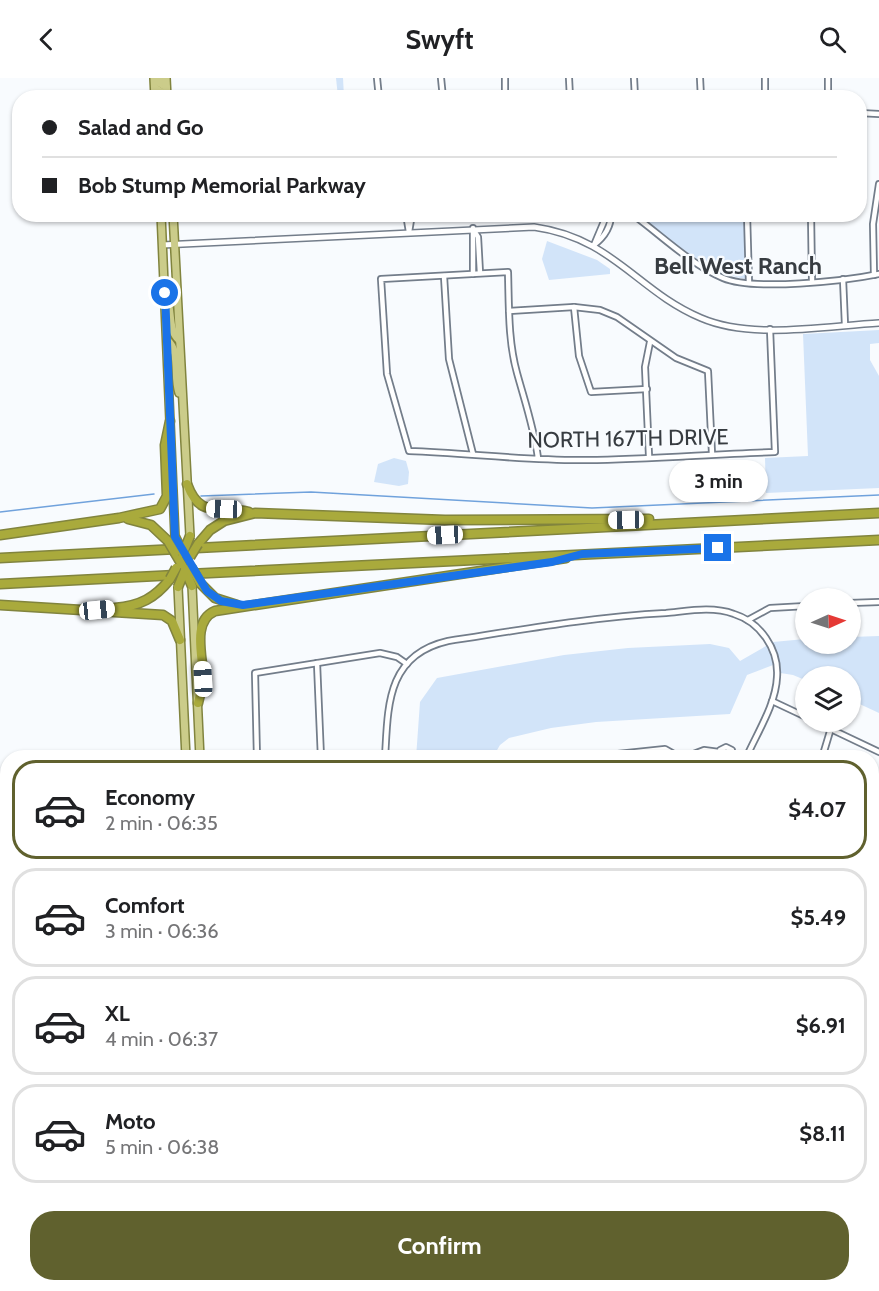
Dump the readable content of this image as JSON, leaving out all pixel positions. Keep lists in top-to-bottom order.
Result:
{
  "streets": {
    "street": ["NORTH 167TH DRIVE"]
  },
  "districts": ["Bell West Ranch"],
  "north": "right",
  "page": {
    "header": "Swyft",
    "banner": ["Salad and Go", "Bob Stump Memorial Parkway"],
    "bubble": "3 min",
    "list": [
      {
        "name": "Economy",
        "note": "2 min · 06:35",
        "value": "$4.07"
      },
      {
        "name": "Comfort",
        "note": "3 min · 06:36",
        "value": "$5.49"
      },
      {
        "name": "XL",
        "note": "4 min · 06:37",
        "value": "$6.91"
      },
      {
        "name": "Moto",
        "note": "5 min · 06:38",
        "value": "$8.11"
      }
    ],
    "buttons": "Confirm"
  }
}
